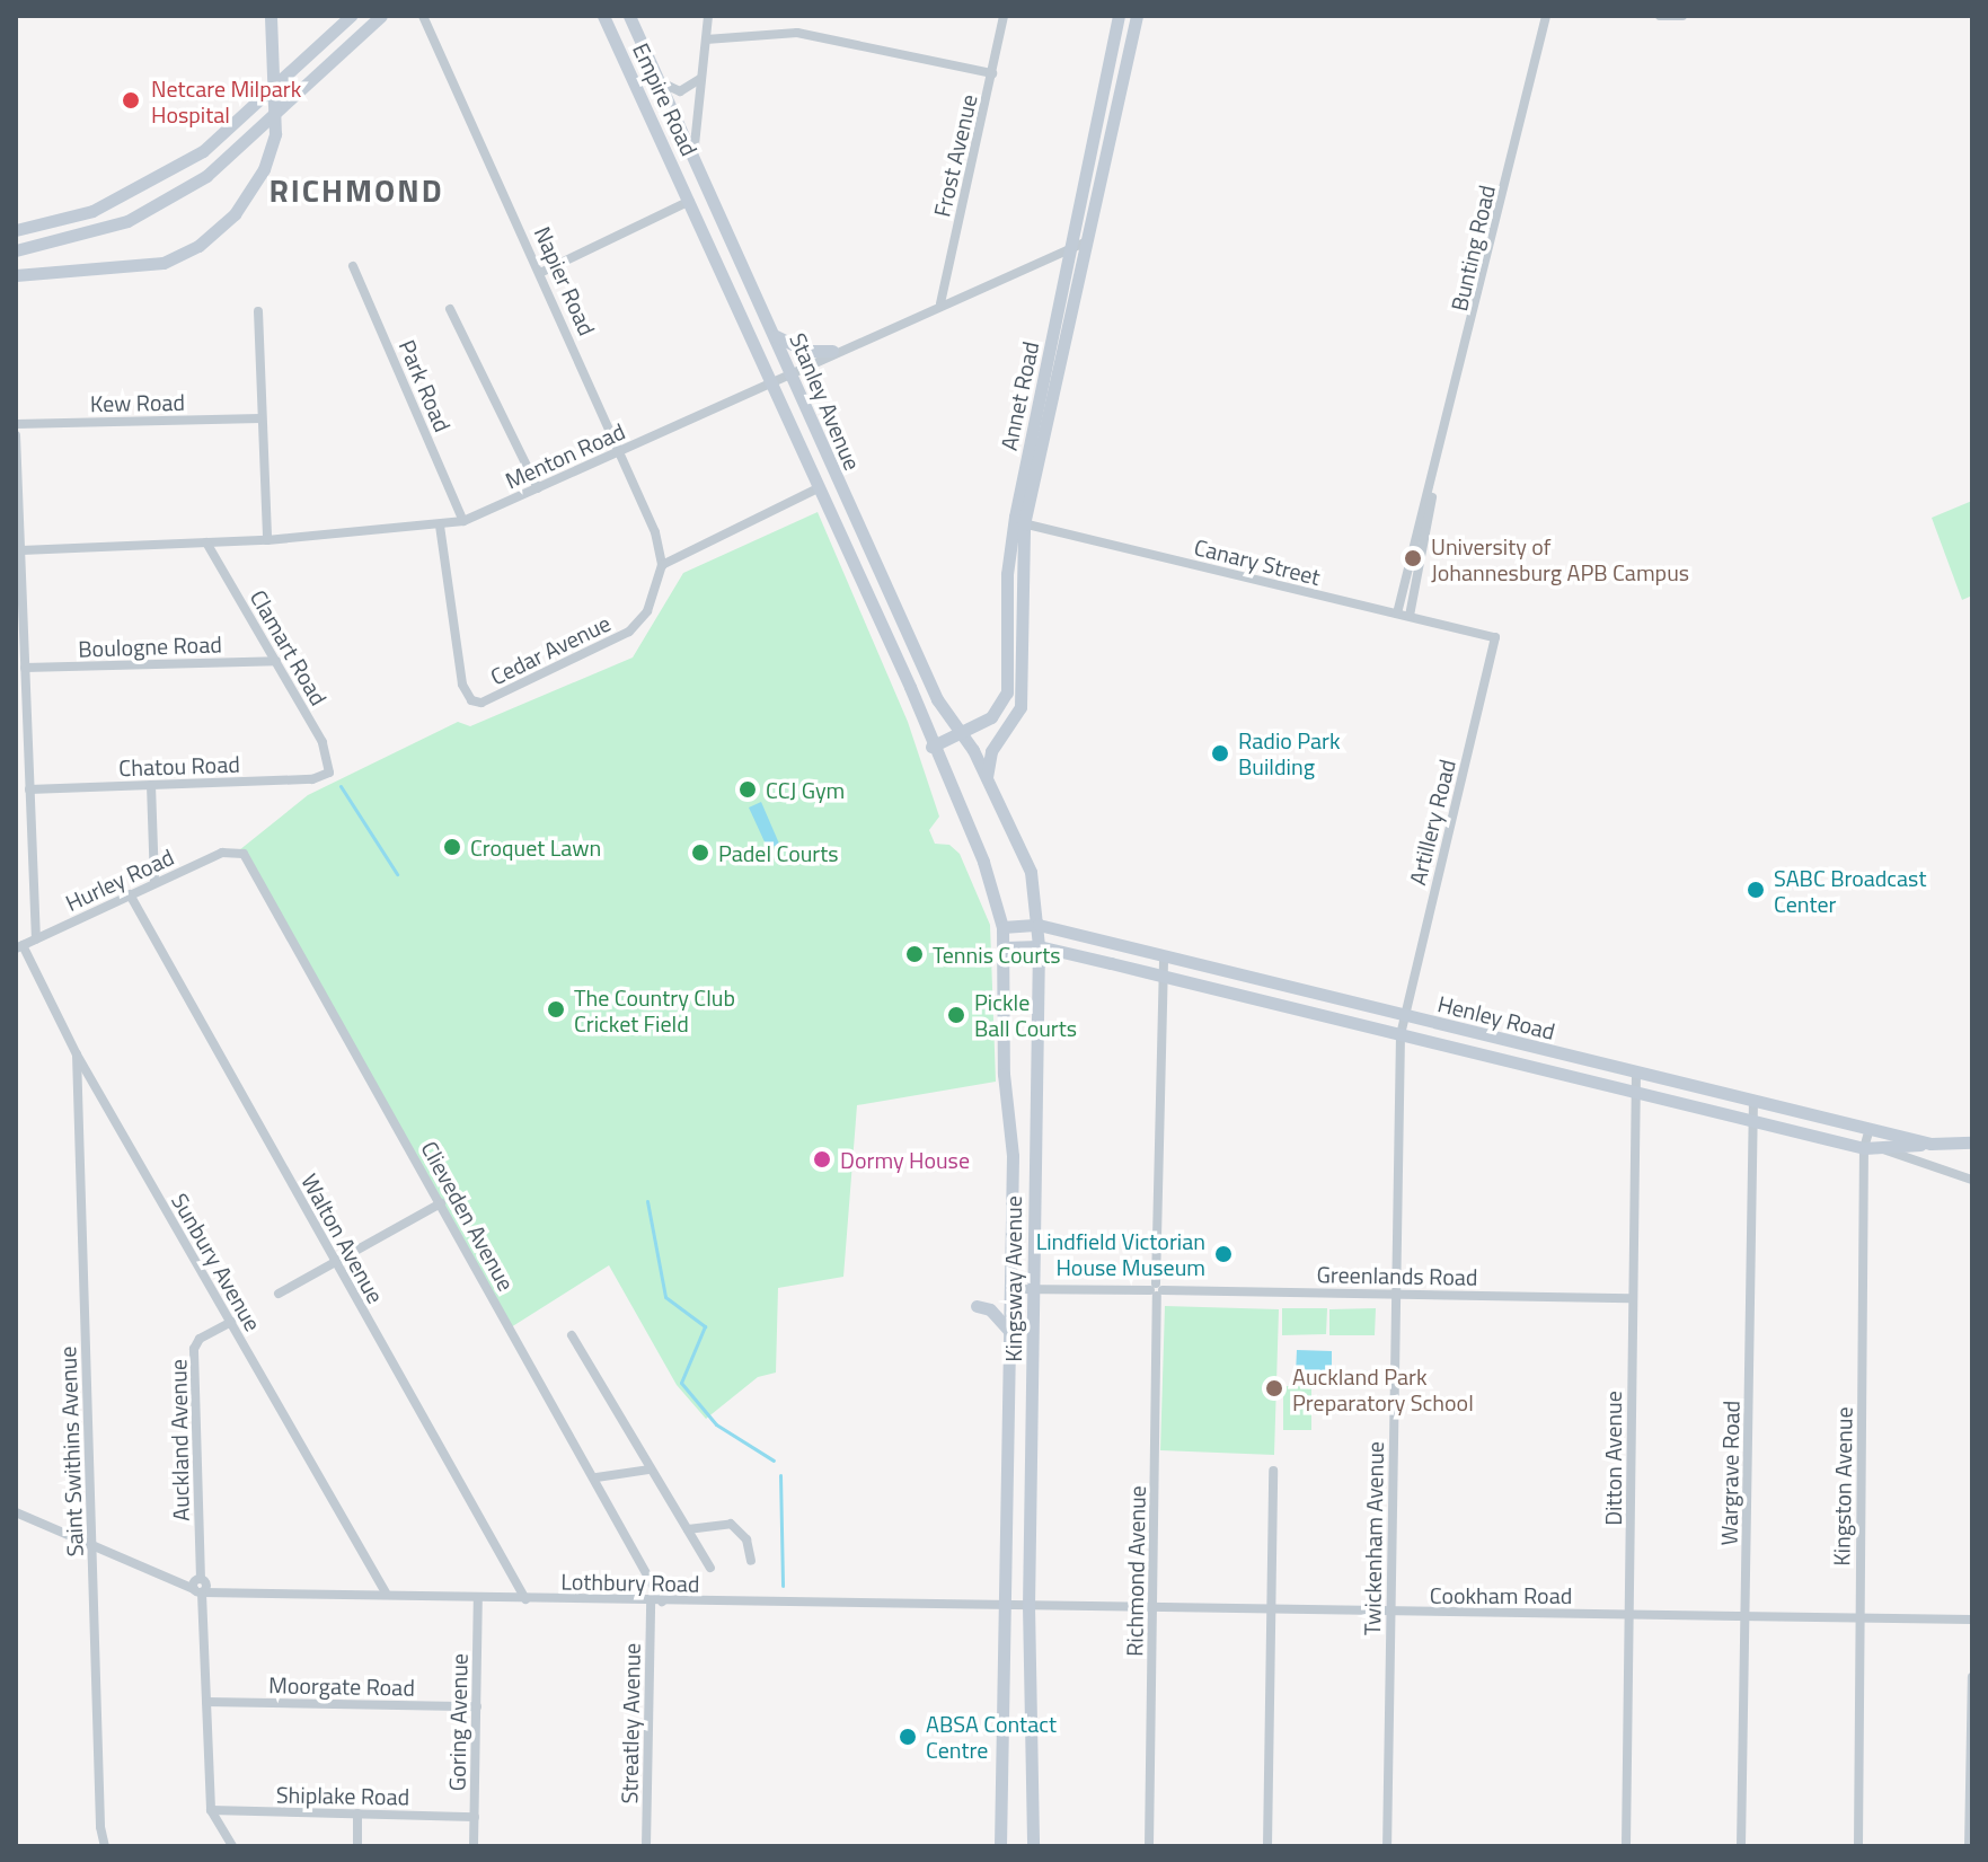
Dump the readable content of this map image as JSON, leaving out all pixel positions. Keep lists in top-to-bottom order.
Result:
{
  "streets": {
    "main road": [
      "Empire Road",
      "Annet Road",
      "Stanley Avenue",
      "Henley Road",
      "Kingsway Avenue"
    ],
    "street": [
      "Frost Avenue",
      "Bunting Road",
      "Napier Road",
      "Park Road",
      "Kew Road",
      "Menton Road",
      "Canary Street",
      "Boulogne Road",
      "Clamart Road",
      "Cedar Avenue",
      "Chatou Road",
      "Artillery Road",
      "Hurley Road",
      "Clieveden Avenue",
      "Walton Avenue",
      "Sunbury Avenue",
      "Greenlands Road",
      "Auckland Avenue",
      "Saint Swithins Avenue",
      "Ditton Avenue",
      "Wargrave Road",
      "Kingston Avenue",
      "Twickenham Avenue",
      "Richmond Avenue",
      "Lothbury Road",
      "Cookham Road",
      "Moorgate Road",
      "Goring Avenue",
      "Streatley Avenue",
      "Shiplake Road"
    ]
  },
  "crossings": [
    ["Empire Road", "Stanley Avenue"],
    ["Frost Avenue", "Menton Road"],
    ["Bunting Road", "Canary Street"],
    ["Napier Road", "Menton Road"],
    ["Napier Road", "Cedar Avenue"],
    ["Park Road", "Menton Road"],
    ["Annet Road", "Stanley Avenue"],
    ["Annet Road", "Menton Road"],
    ["Annet Road", "Canary Street"],
    ["Annet Road", "Kingsway Avenue"],
    ["Stanley Avenue", "Menton Road"],
    ["Stanley Avenue", "Kingsway Avenue"],
    ["Menton Road", "Clamart Road"],
    ["Menton Road", "Cedar Avenue"],
    ["Canary Street", "Artillery Road"],
    ["Boulogne Road", "Clamart Road"],
    ["Clamart Road", "Chatou Road"],
    ["Artillery Road", "Henley Road"],
    ["Artillery Road", "Twickenham Avenue"],
    ["Hurley Road", "Clieveden Avenue"],
    ["Hurley Road", "Walton Avenue"],
    ["Hurley Road", "Sunbury Avenue"],
    ["Henley Road", "Kingsway Avenue"],
    ["Henley Road", "Ditton Avenue"],
    ["Henley Road", "Wargrave Road"],
    ["Henley Road", "Kingston Avenue"],
    ["Henley Road", "Twickenham Avenue"],
    ["Henley Road", "Richmond Avenue"],
    ["Clieveden Avenue", "Lothbury Road"],
    ["Clieveden Avenue", "Streatley Avenue"],
    ["Walton Avenue", "Lothbury Road"],
    ["Sunbury Avenue", "Auckland Avenue"],
    ["Sunbury Avenue", "Saint Swithins Avenue"],
    ["Sunbury Avenue", "Lothbury Road"],
    ["Greenlands Road", "Kingsway Avenue"],
    ["Greenlands Road", "Ditton Avenue"],
    ["Greenlands Road", "Twickenham Avenue"],
    ["Greenlands Road", "Richmond Avenue"],
    ["Kingsway Avenue", "Lothbury Road"],
    ["Kingsway Avenue", "Cookham Road"],
    ["Auckland Avenue", "Lothbury Road"],
    ["Auckland Avenue", "Moorgate Road"],
    ["Auckland Avenue", "Shiplake Road"],
    ["Saint Swithins Avenue", "Lothbury Road"],
    ["Ditton Avenue", "Cookham Road"],
    ["Wargrave Road", "Cookham Road"],
    ["Kingston Avenue", "Cookham Road"],
    ["Twickenham Avenue", "Cookham Road"],
    ["Richmond Avenue", "Cookham Road"],
    ["Lothbury Road", "Cookham Road"],
    ["Lothbury Road", "Goring Avenue"],
    ["Lothbury Road", "Streatley Avenue"],
    ["Moorgate Road", "Goring Avenue"],
    ["Goring Avenue", "Shiplake Road"]
  ],
  "districts": ["RICHMOND"],
  "places": [
    "Netcare Milpark Hospital",
    "University of Johannesburg APB Campus",
    "Radio Park Building",
    "CCJ Gym",
    "Croquet Lawn",
    "Padel Courts",
    "SABC Broadcast Center",
    "Tennis Courts",
    "The Country Club Cricket Field",
    "Pickle Ball Courts",
    "Dormy House",
    "Lindfield Victorian House Museum",
    "Auckland Park Preparatory School",
    "ABSA Contact Centre"
  ]
}
